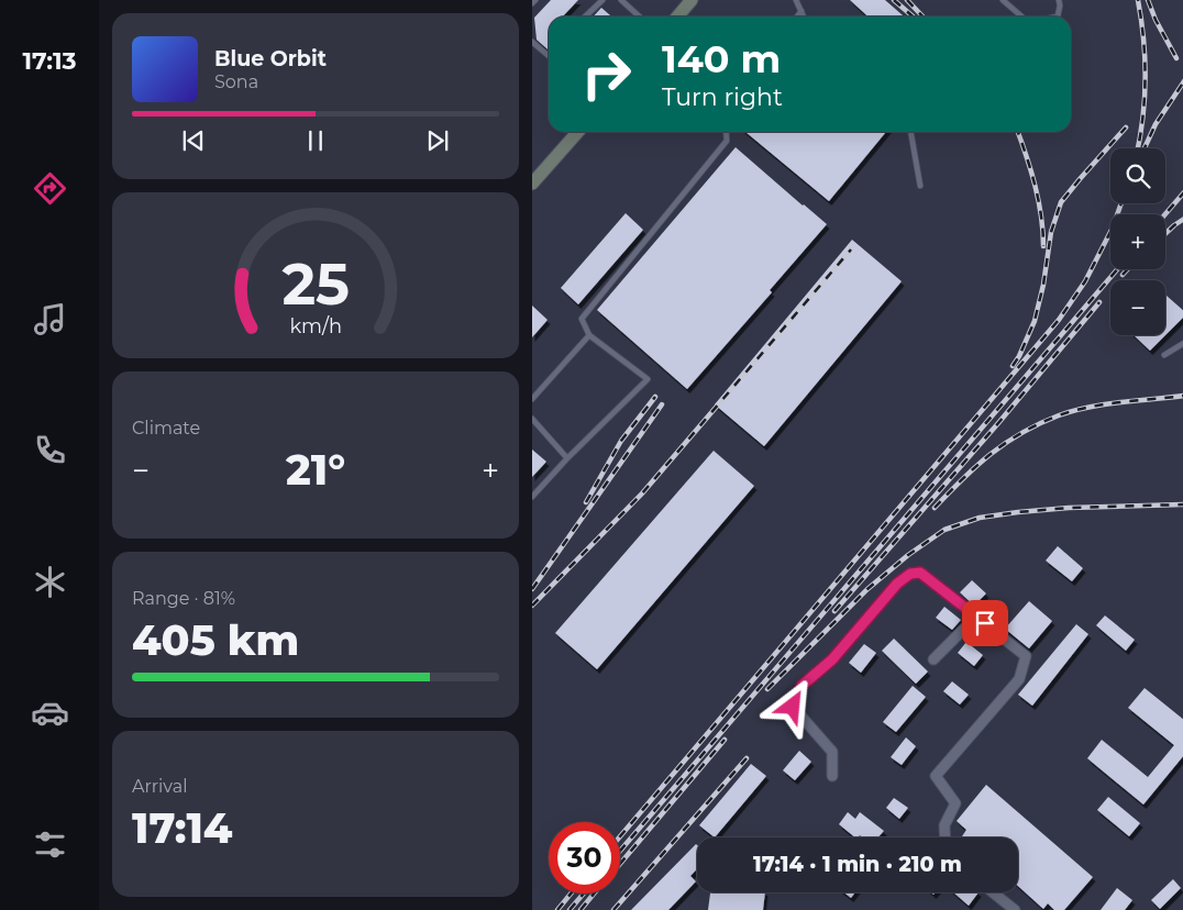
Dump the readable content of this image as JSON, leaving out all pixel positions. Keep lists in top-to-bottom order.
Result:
{
  "page": {
    "tabs": "17:13",
    "turn": ["140 m", "Turn right"],
    "song": ["Blue Orbit", "Sona"],
    "map_buttons": ["+", "−"],
    "tile": [
      "Climate",
      ["Range · 81%", "405 km"],
      ["Arrival", "17:14"]
    ],
    "heat": ["−", "21°", "+"],
    "limit": "30",
    "trip": "17:14 · 1 min · 210 m",
    "gauge": ["25", "km/h"]
  }
}
